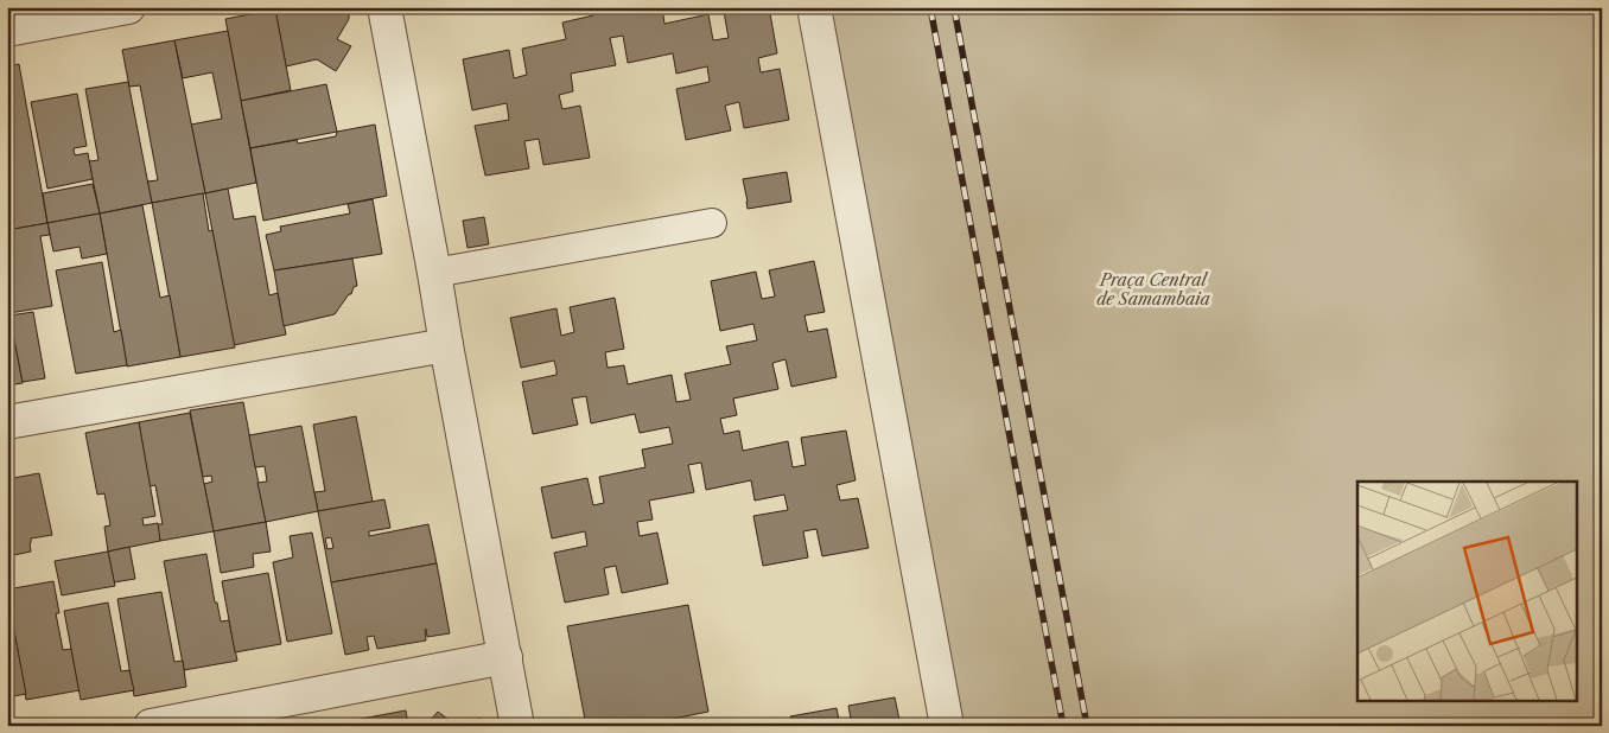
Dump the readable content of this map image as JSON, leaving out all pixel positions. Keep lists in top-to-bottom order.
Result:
{
  "parks": ["Praça Central de Samambaia"]
}
